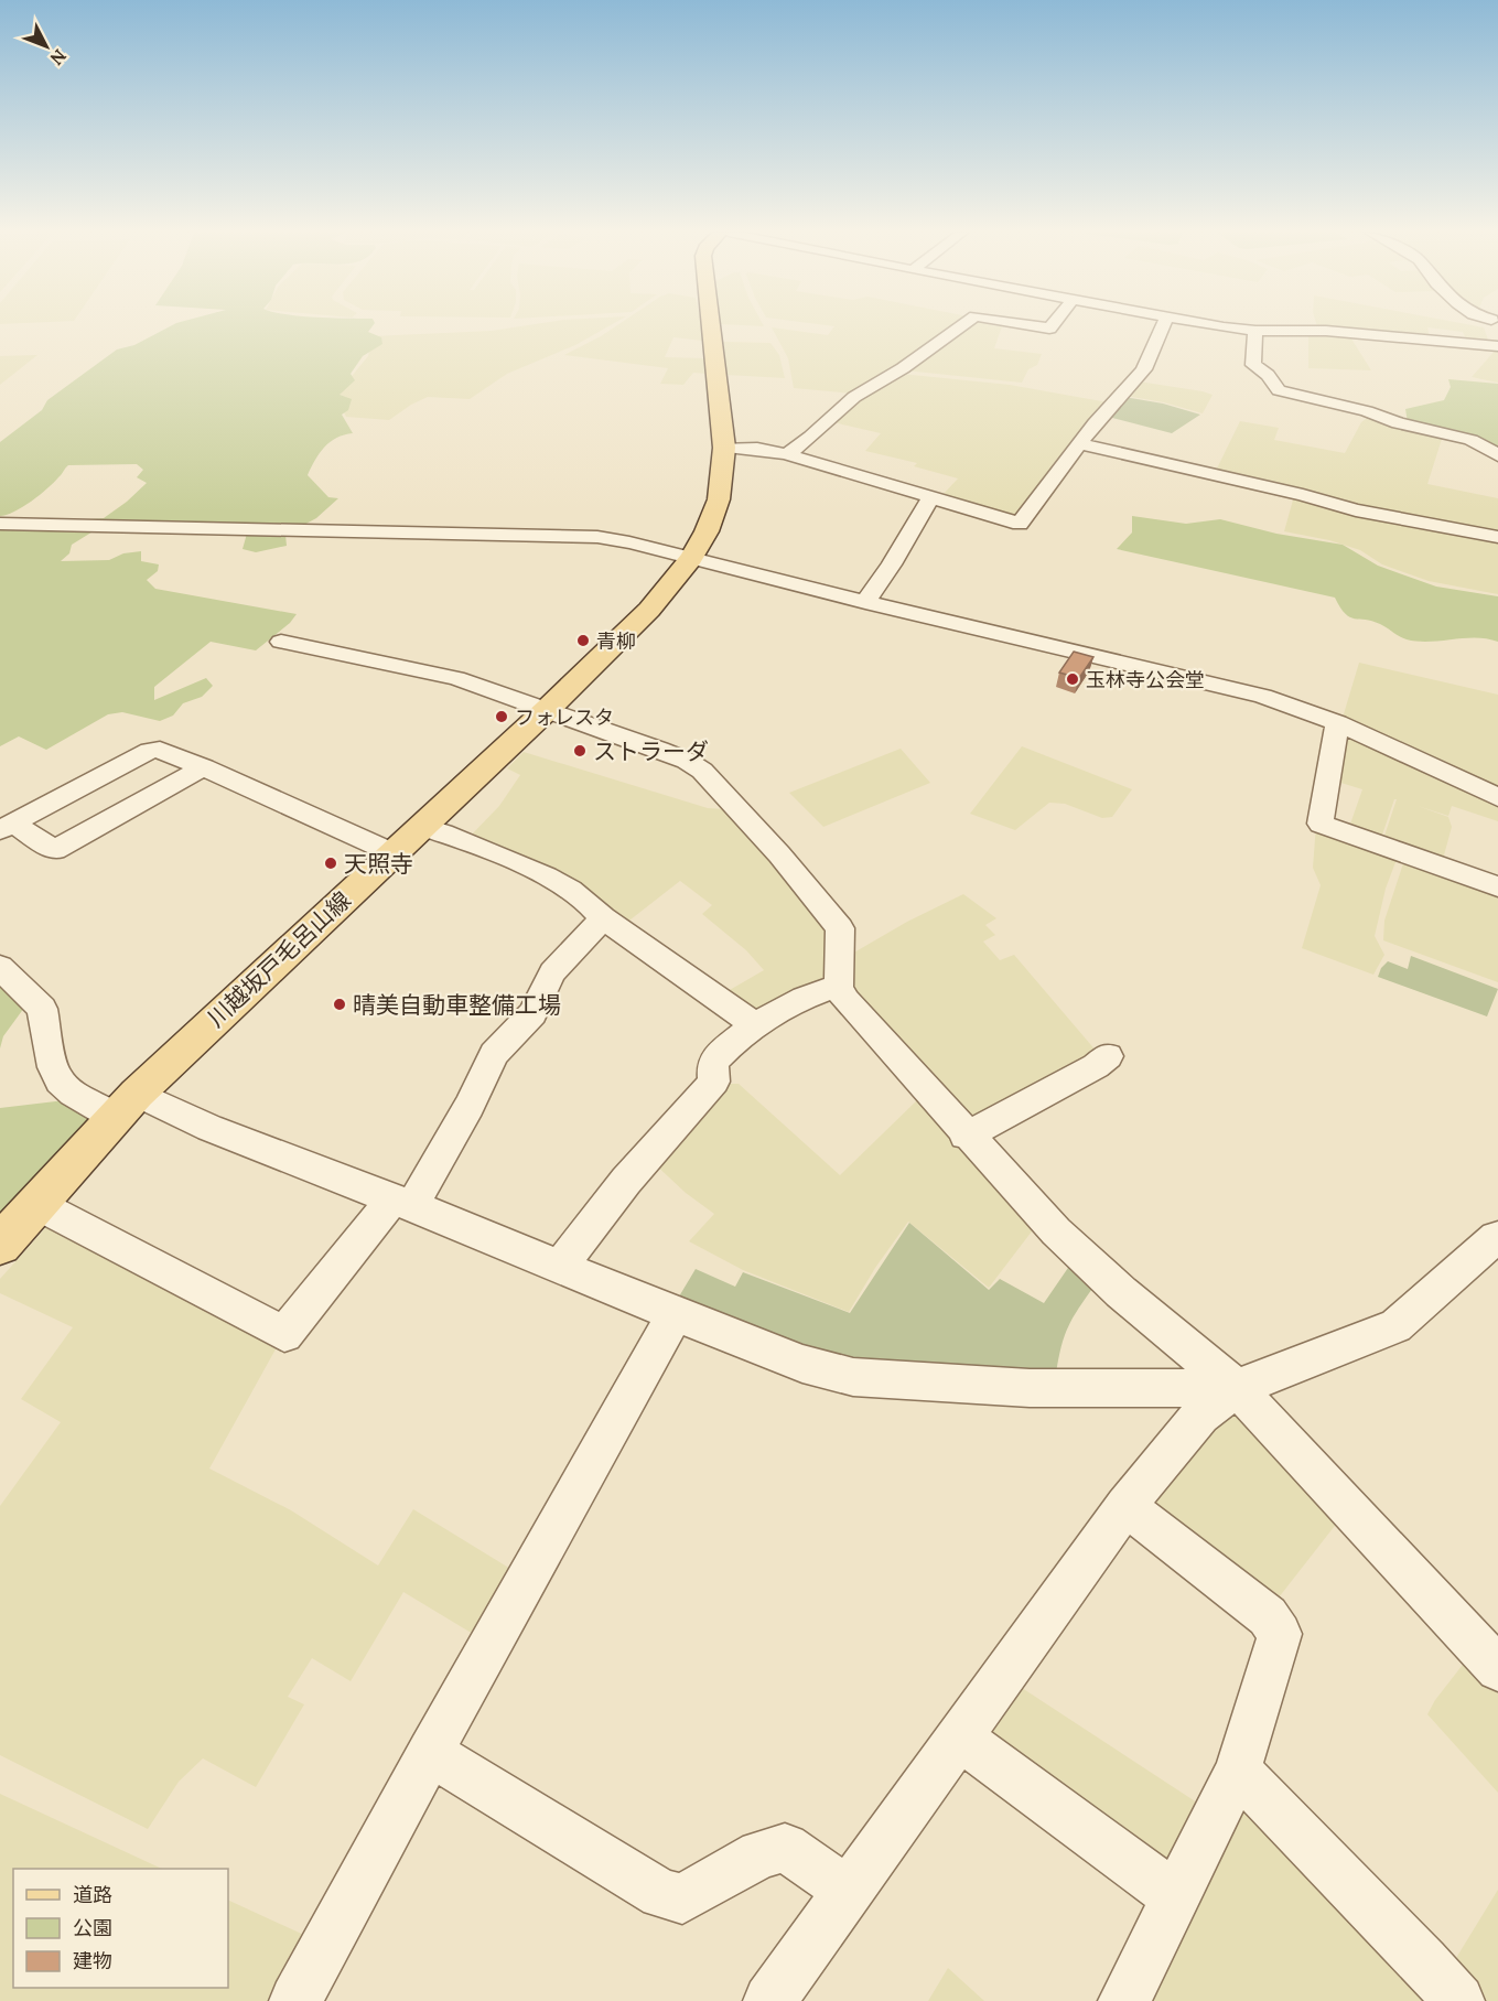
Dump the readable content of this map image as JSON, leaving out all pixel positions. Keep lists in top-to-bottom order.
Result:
{
  "streets": {
    "main road": ["川越坂戸毛呂山線"]
  },
  "places": [
    "青柳",
    "玉林寺公会堂",
    "フォレスタ",
    "ストラーダ",
    "天照寺",
    "晴美自動車整備工場"
  ],
  "legend": ["道路", "公園", "建物"],
  "north": "bottom right"
}
